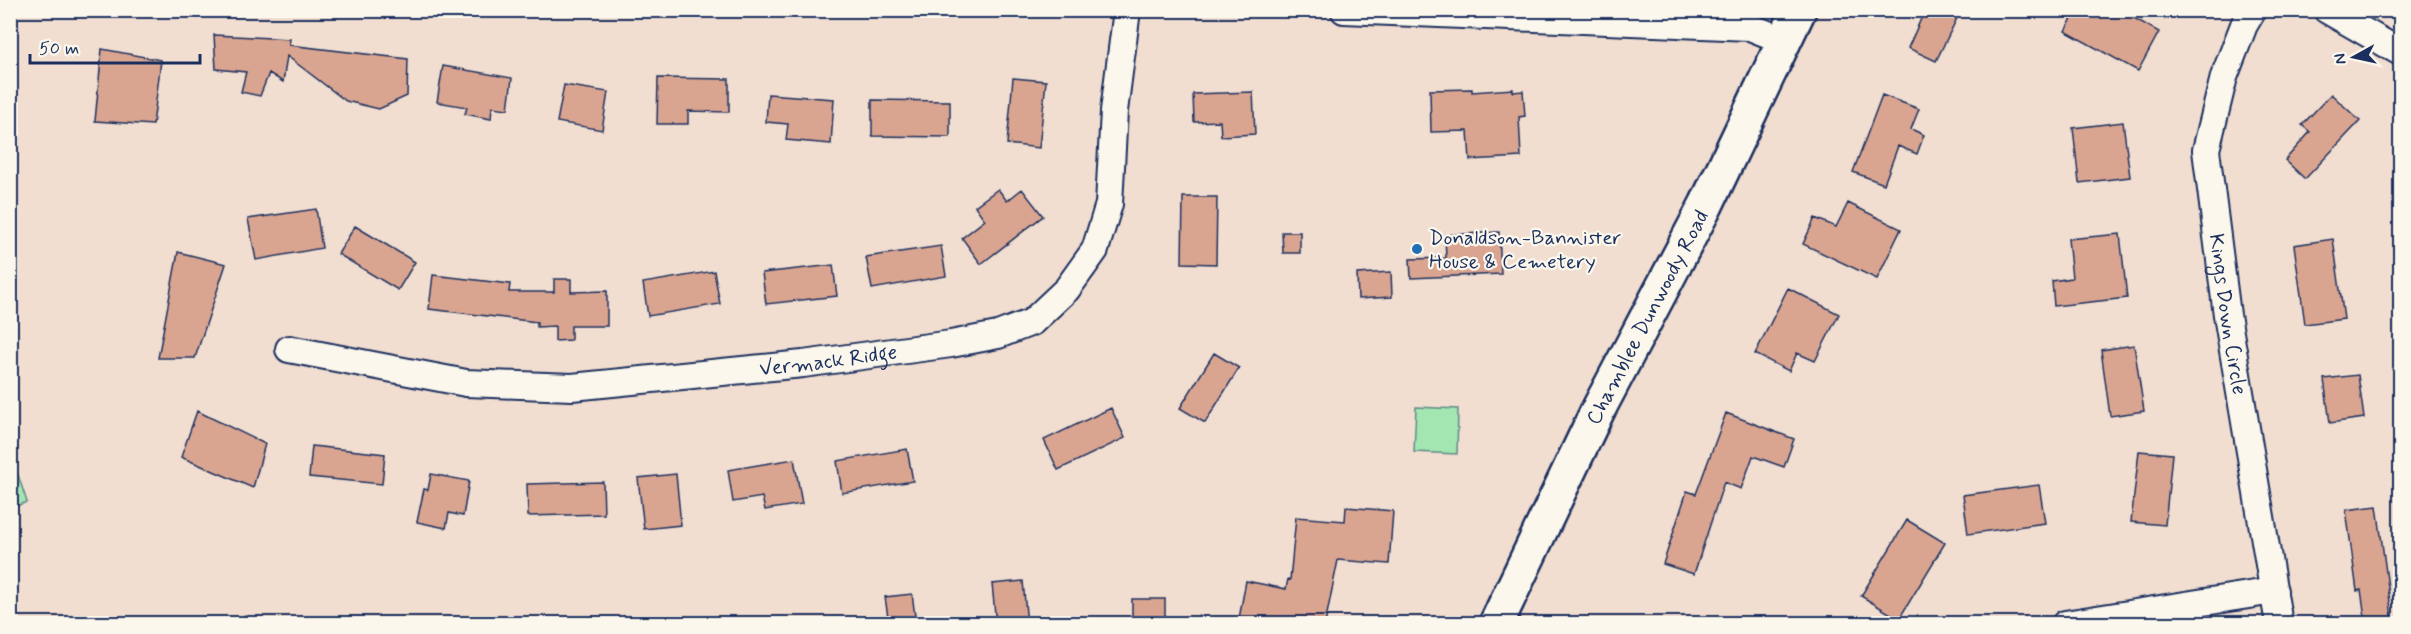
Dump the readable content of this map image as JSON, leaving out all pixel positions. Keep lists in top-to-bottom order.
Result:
{
  "streets": {
    "street": ["Kings Down Circle", "Chamblee Dunwoody Road", "Vermack Ridge"]
  },
  "places": ["Donaldson-Bannister House & Cemetery"],
  "scale_bar": "50 m",
  "north": "left"
}
